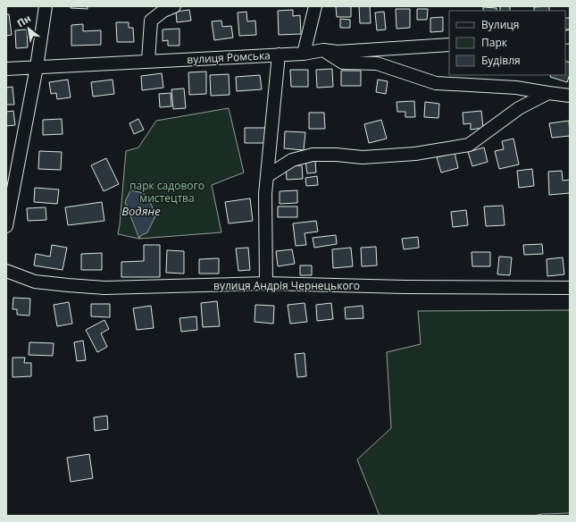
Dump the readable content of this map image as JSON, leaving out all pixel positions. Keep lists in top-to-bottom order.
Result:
{
  "streets": {
    "street": ["вулиця Ромська", "вулиця Андрія Чернецького"]
  },
  "water": ["Водяне"],
  "parks": ["парк садового мистецтва"],
  "legend": ["Вулиця", "Парк", "Будівля"],
  "north": "top left"
}
